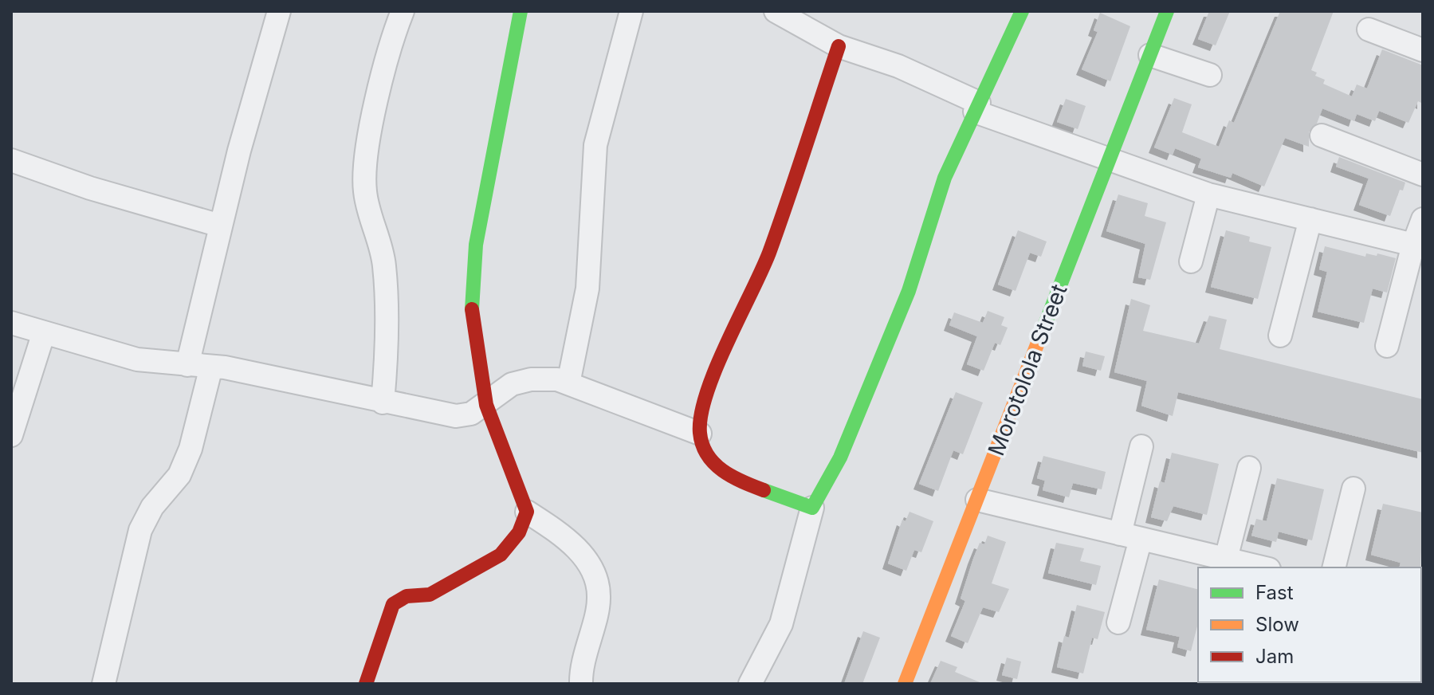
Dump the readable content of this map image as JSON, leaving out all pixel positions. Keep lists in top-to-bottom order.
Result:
{
  "streets": {
    "street": ["Morotolola Street"]
  },
  "legend": ["Fast", "Slow", "Jam"]
}
